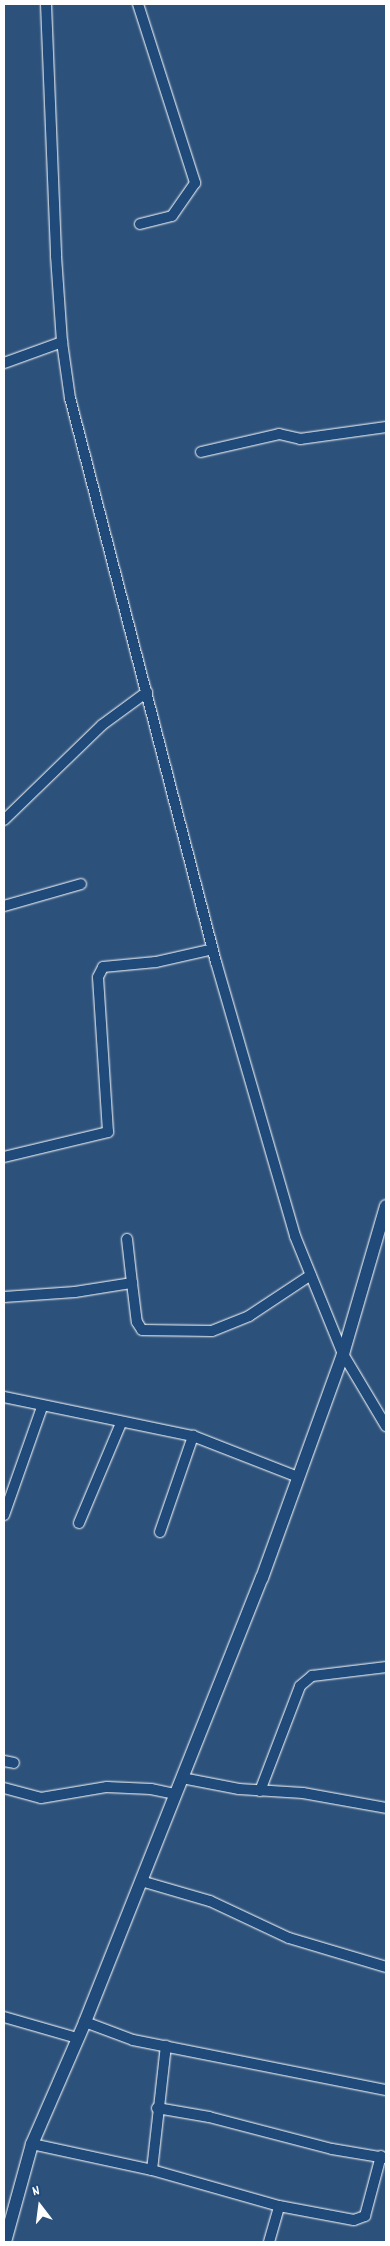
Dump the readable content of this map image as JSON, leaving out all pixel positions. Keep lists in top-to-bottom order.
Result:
{
  "north": "top"
}
